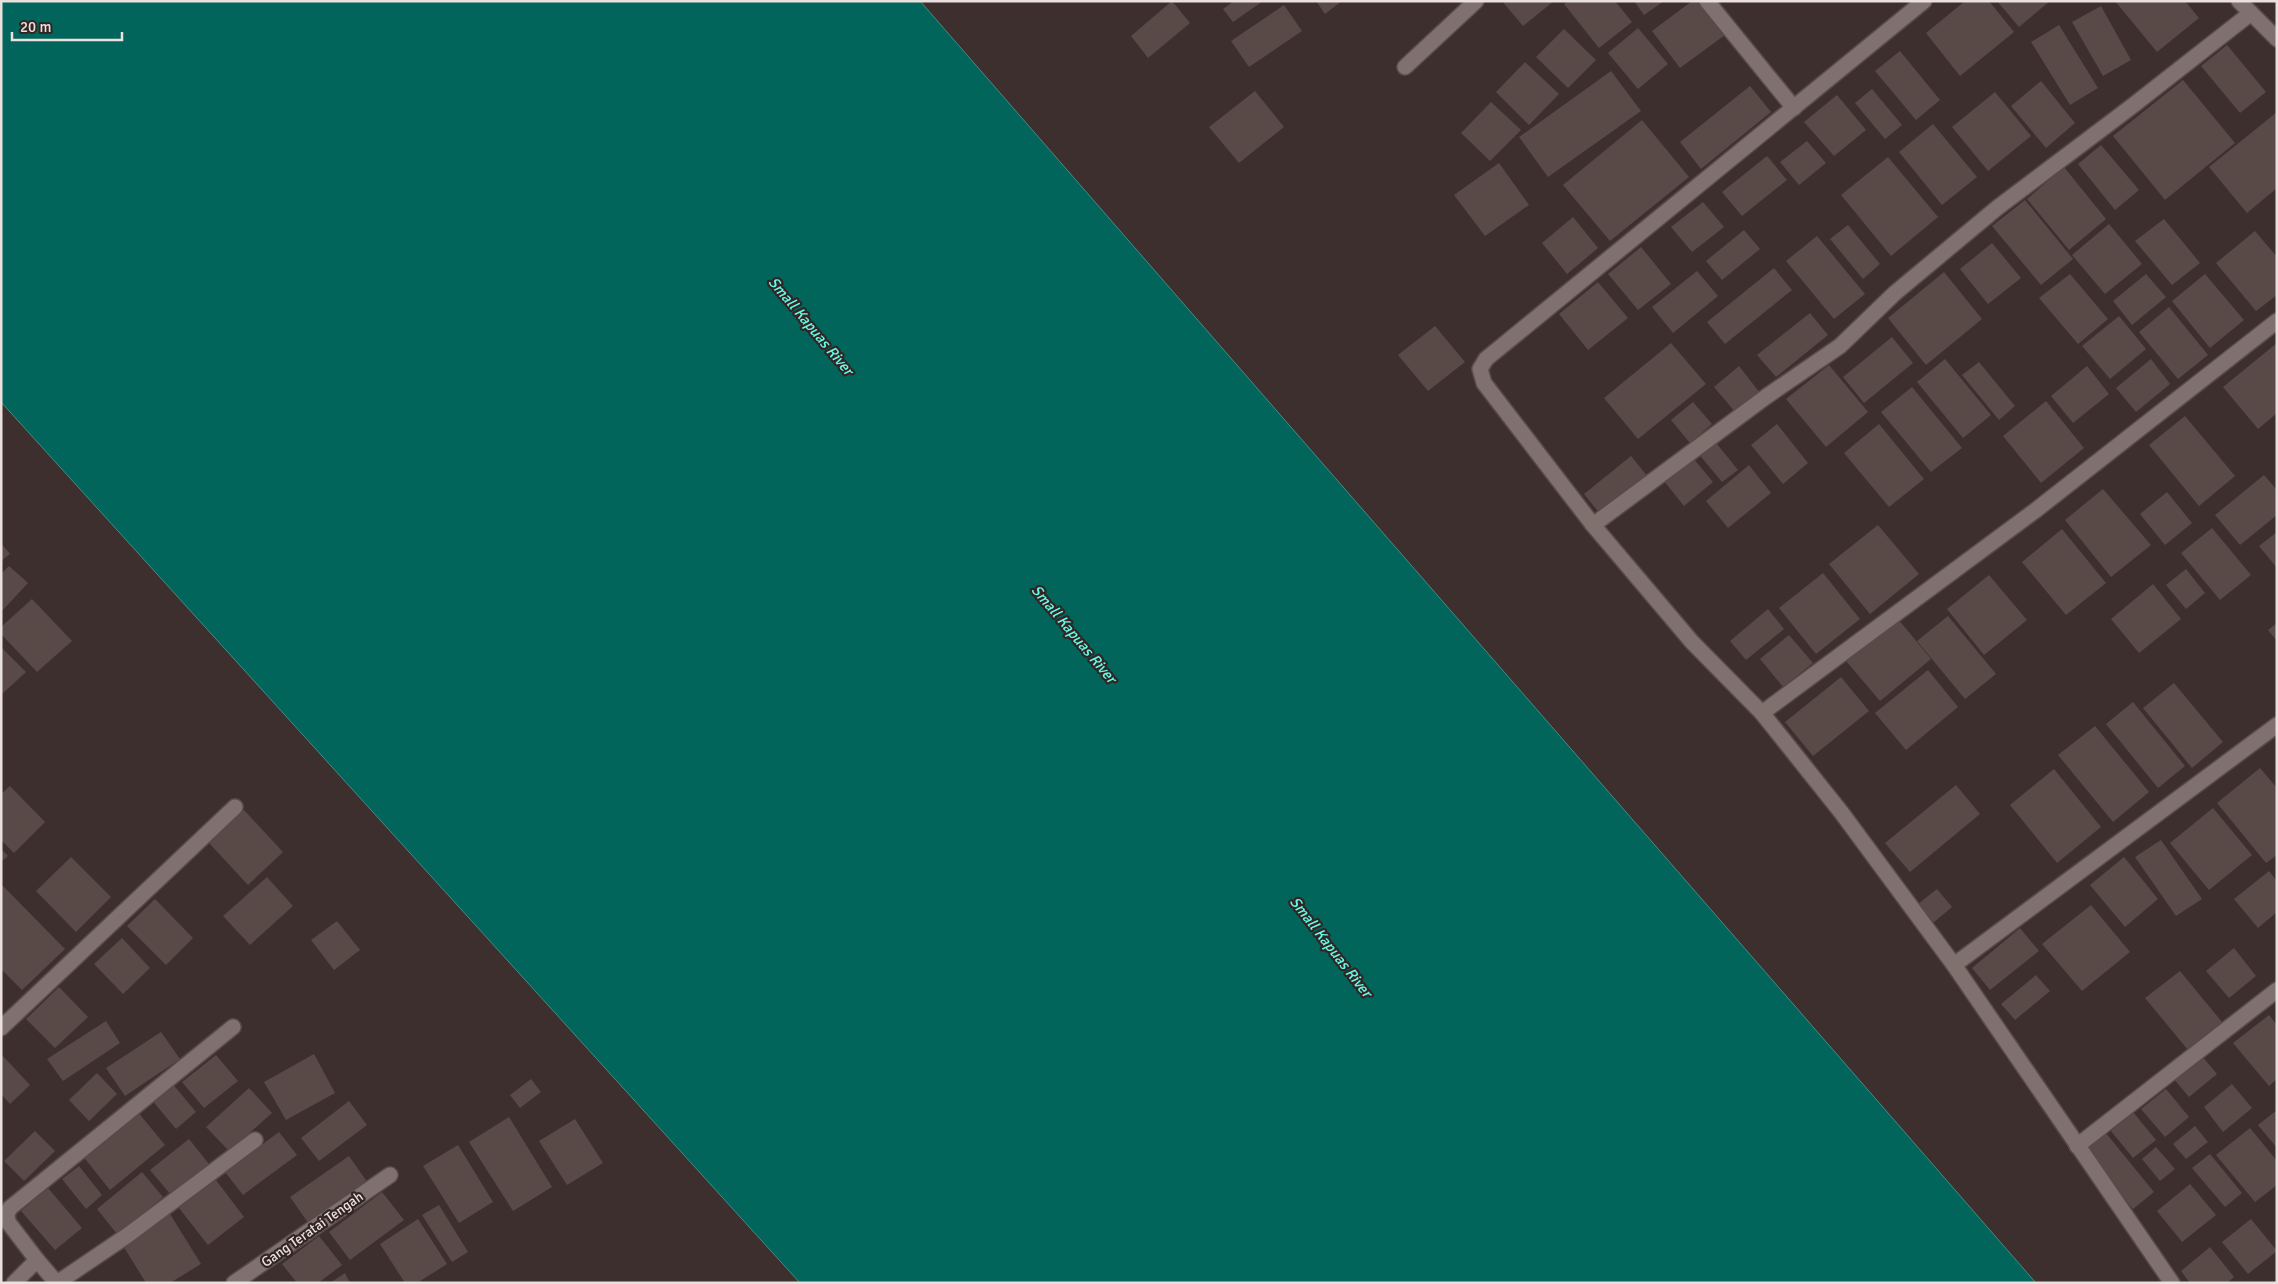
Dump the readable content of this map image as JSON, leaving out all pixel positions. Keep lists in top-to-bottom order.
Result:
{
  "streets": {
    "street": ["Gang Teratai Tengah"]
  },
  "water": ["Small Kapuas River"],
  "scale_bar": "20 m"
}
